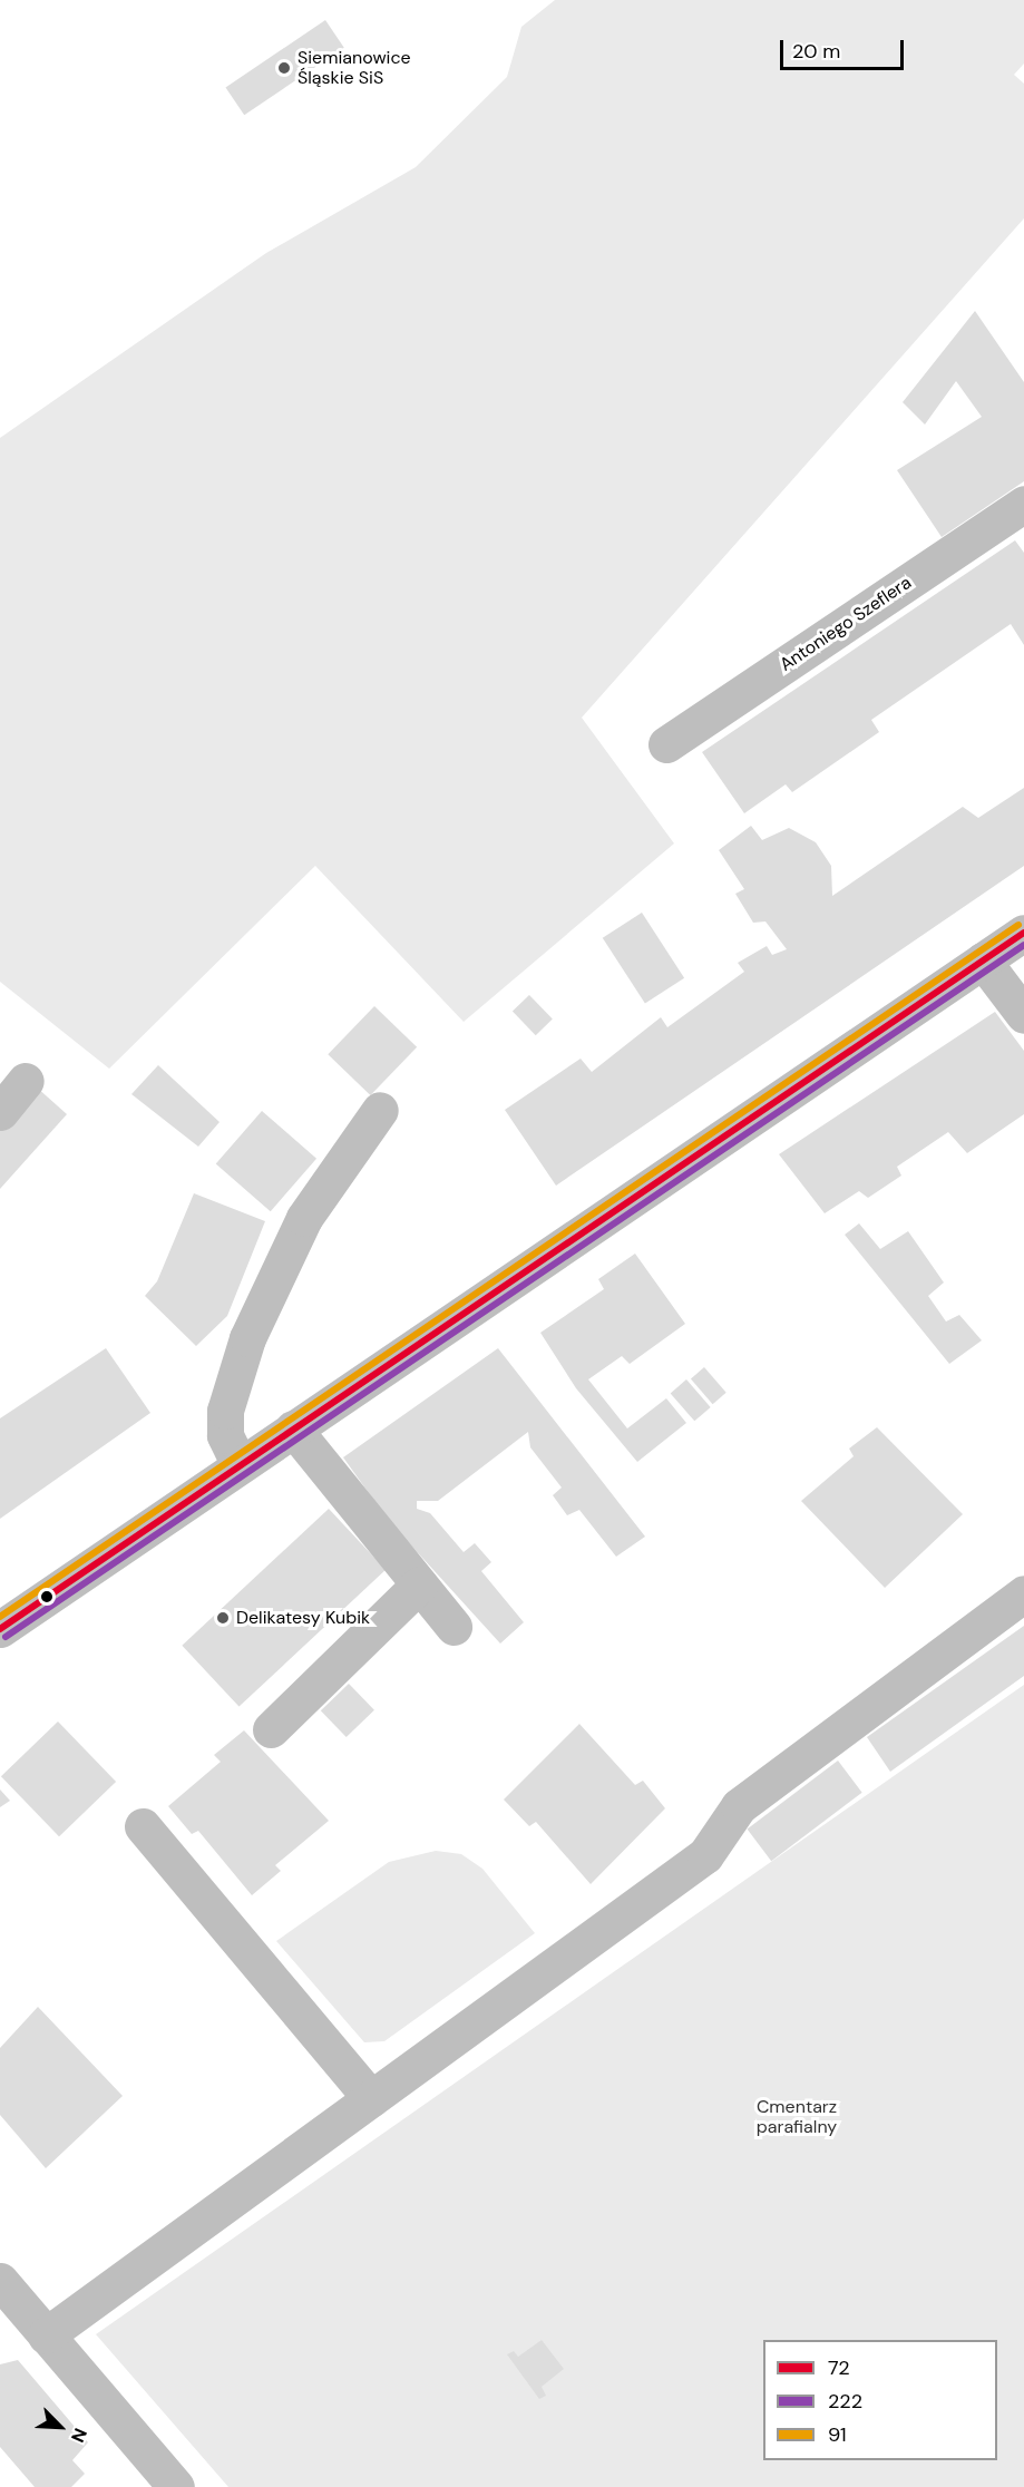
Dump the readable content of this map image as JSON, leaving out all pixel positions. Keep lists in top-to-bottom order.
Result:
{
  "streets": {
    "street": ["Antoniego Szeflera"]
  },
  "parks": ["Cmentarz parafialny"],
  "places": ["Siemianowice Śląskie SiS", "Delikatesy Kubik"],
  "lines": ["transit line 91", "transit line 72", "transit line 222"],
  "legend": ["72", "222", "91"],
  "scale_bar": "20 m",
  "north": "bottom right"
}
